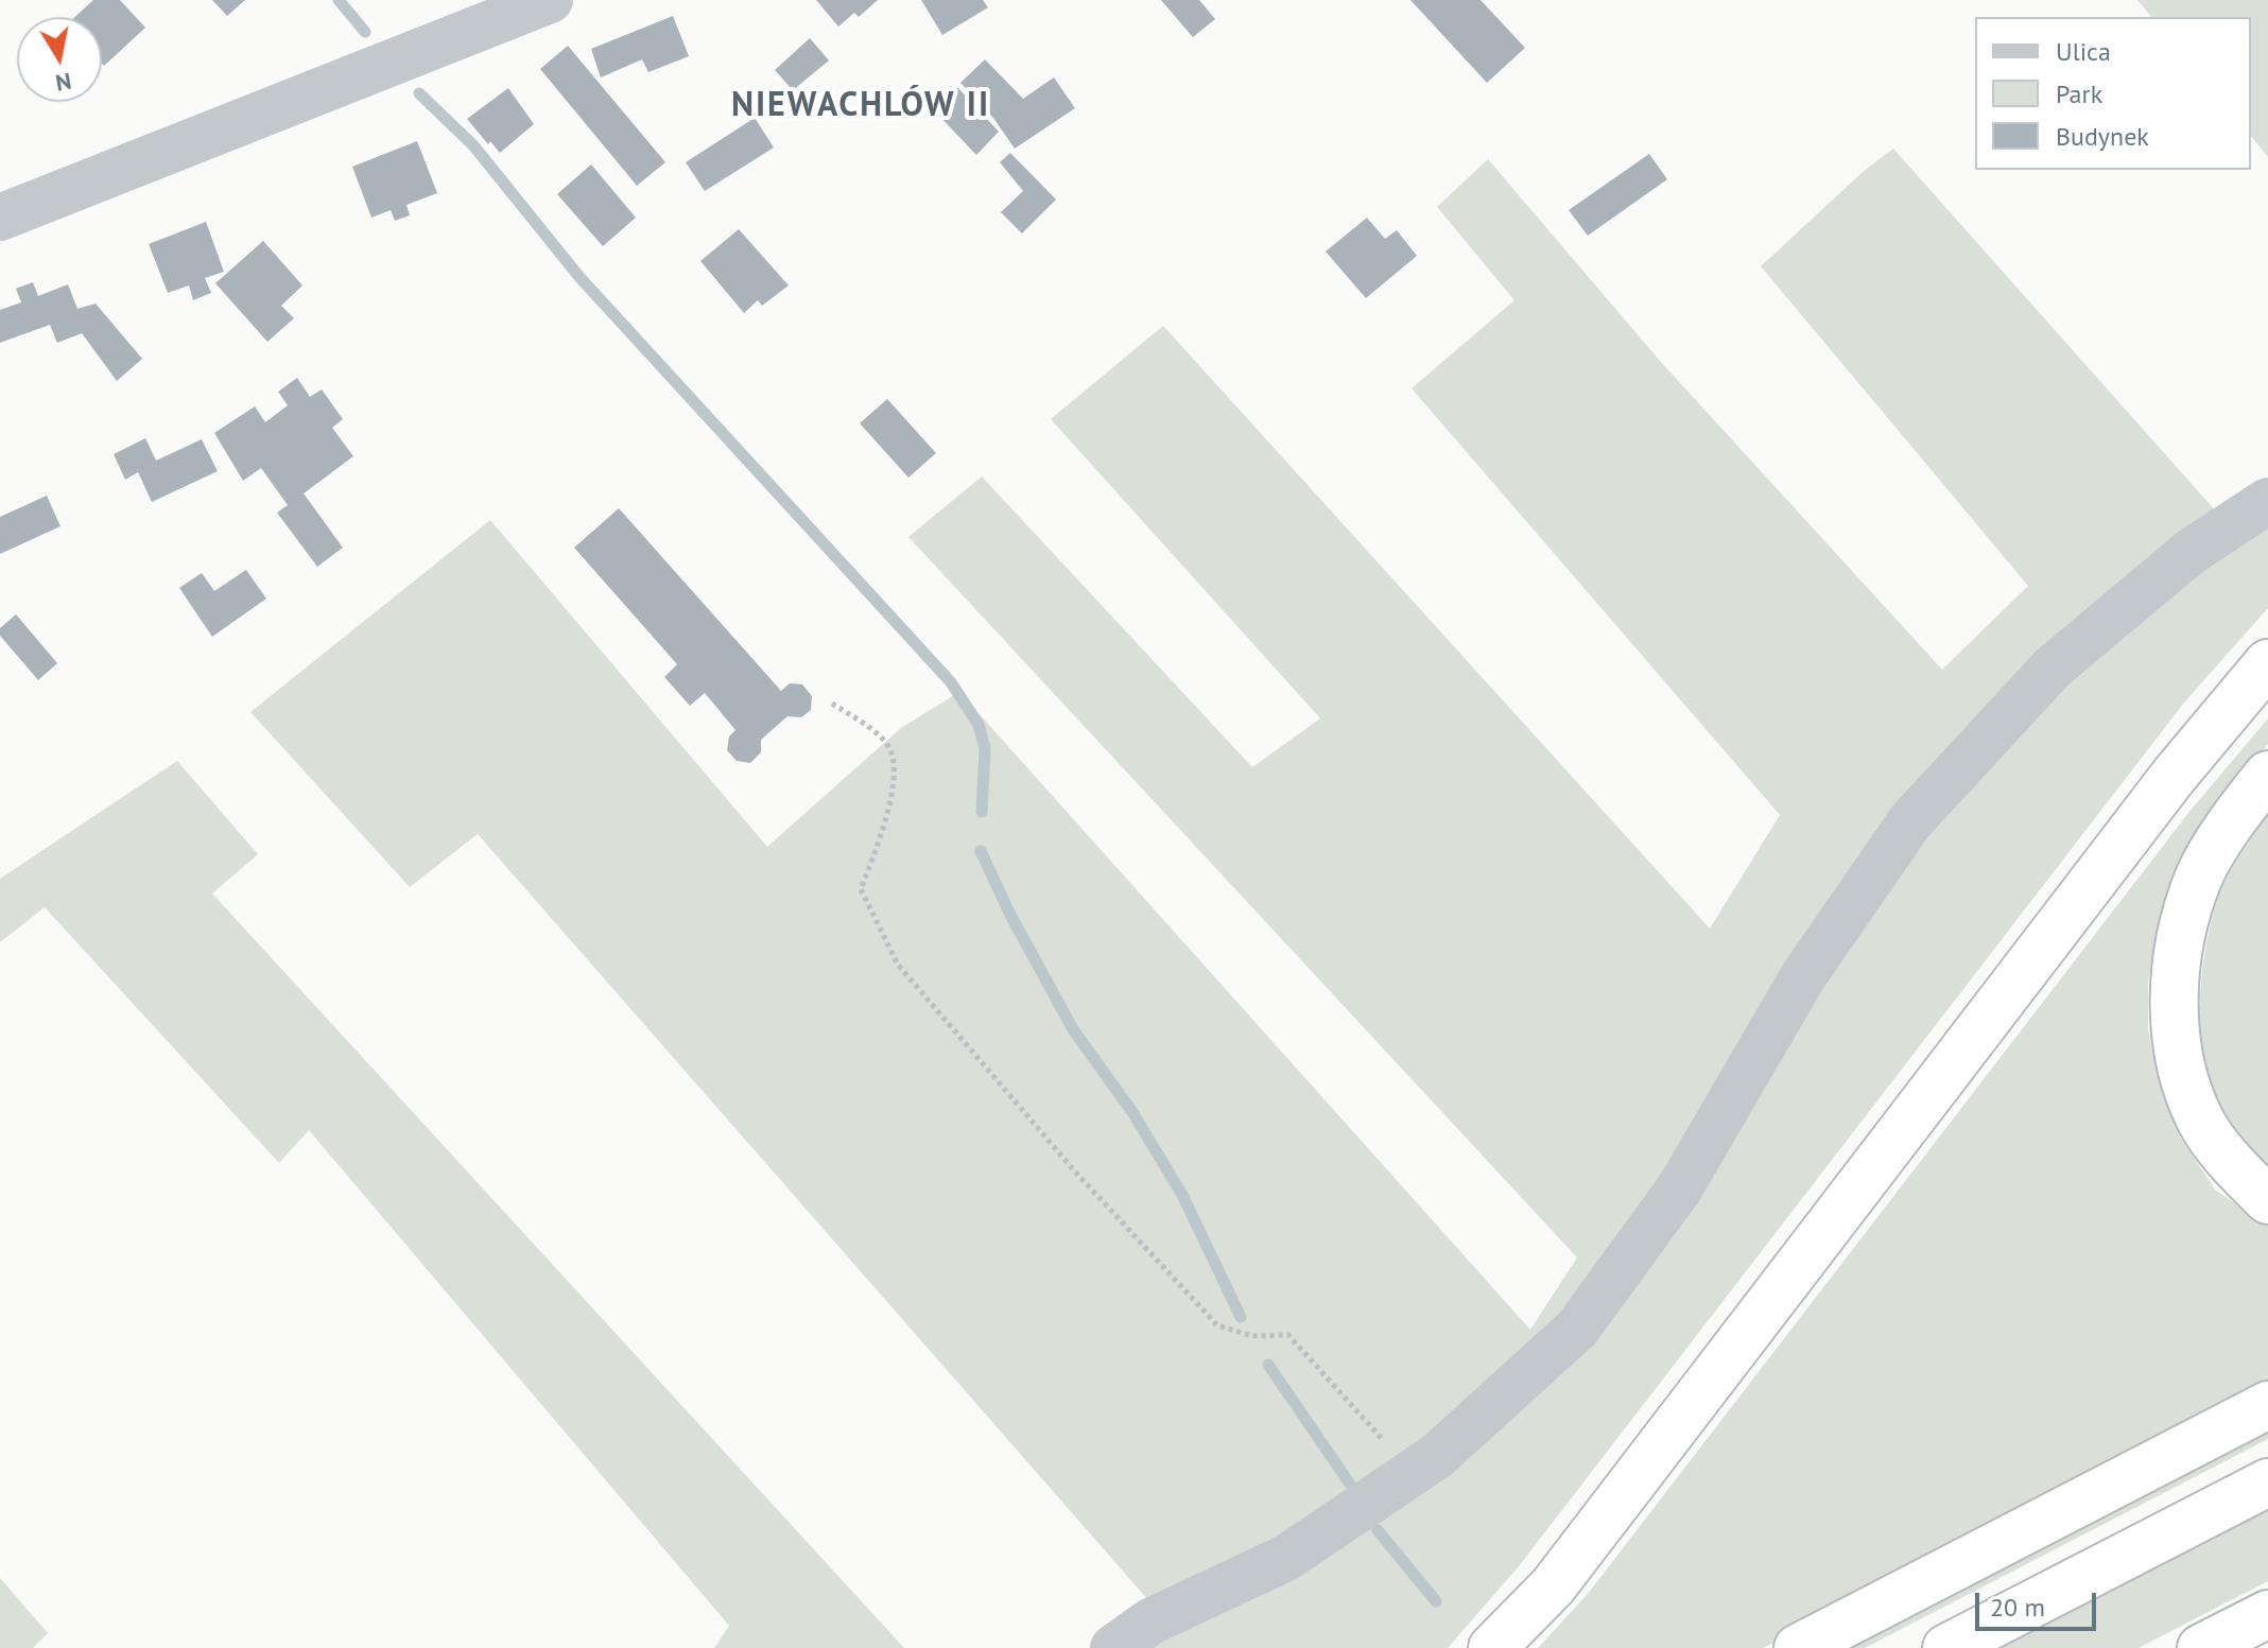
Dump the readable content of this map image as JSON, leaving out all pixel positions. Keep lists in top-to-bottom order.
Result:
{
  "districts": ["NIEWACHLÓW II"],
  "legend": ["Ulica", "Park", "Budynek"],
  "scale_bar": "20 m",
  "north": "bottom"
}
